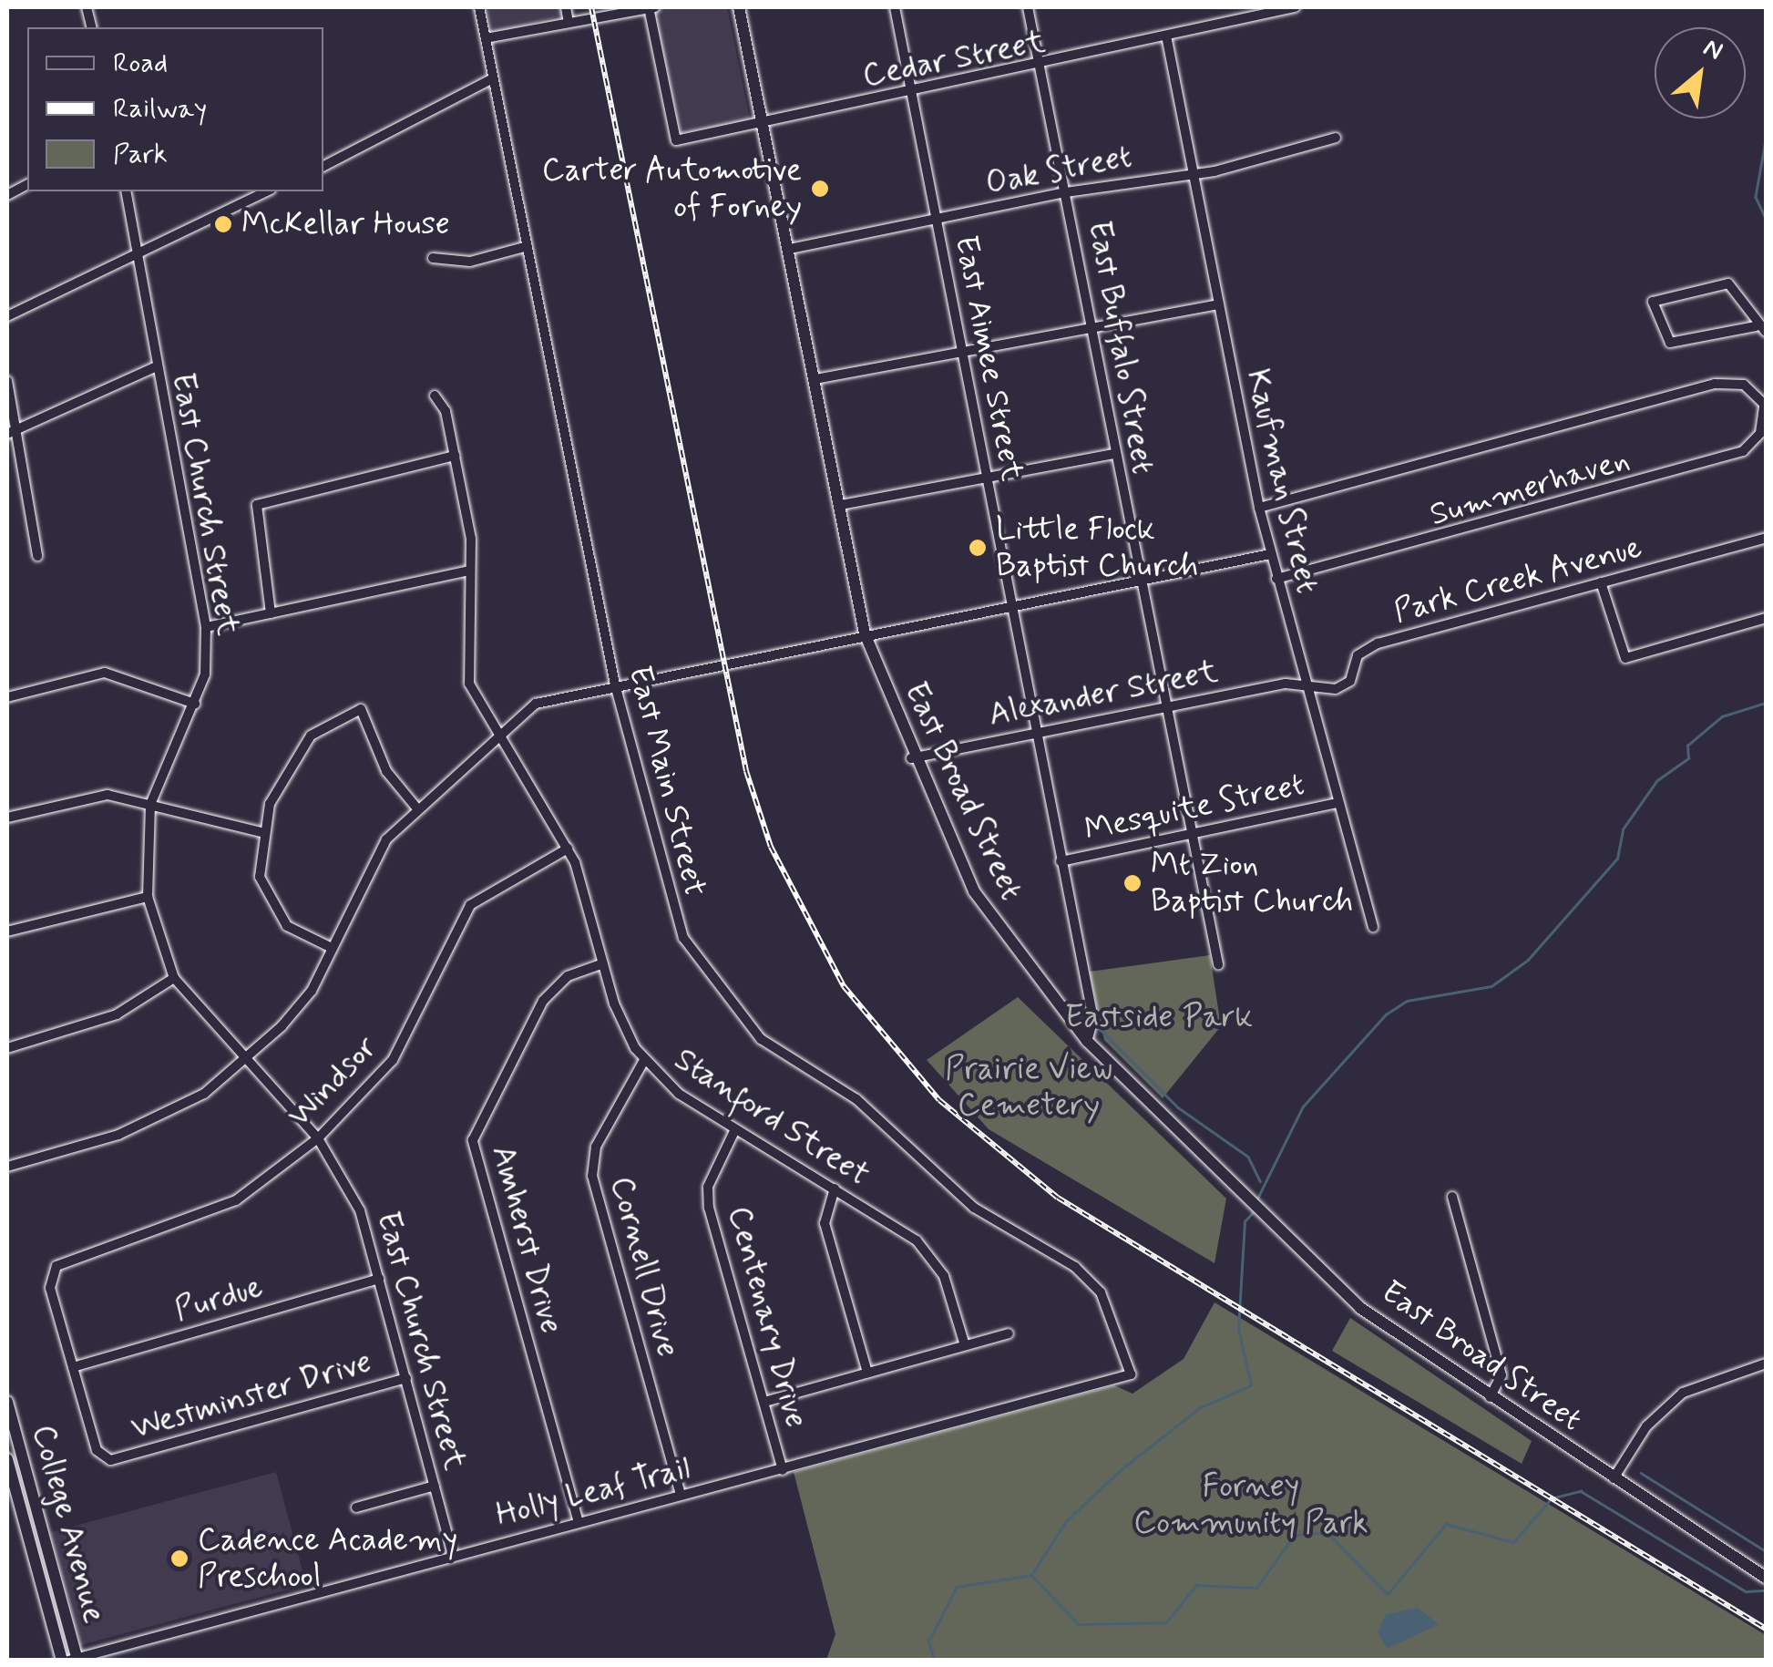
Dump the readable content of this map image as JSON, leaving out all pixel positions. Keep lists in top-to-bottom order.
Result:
{
  "streets": {
    "main road": ["East Broad Street", "College Avenue"],
    "street": [
      "Cedar Street",
      "Oak Street",
      "East Buffalo Street",
      "East Aimee Street",
      "Kaufman Street",
      "Summerhaven",
      "East Church Street",
      "Park Creek Avenue",
      "Alexander Street",
      "East Main Street",
      "Mesquite Street",
      "Windsor",
      "Stanford Street",
      "Amherst Drive",
      "Cornell Drive",
      "Purdue",
      "Centenary Drive",
      "Westminster Drive",
      "Holly Leaf Trail"
    ]
  },
  "crossings": [
    ["Cedar Street", "East Buffalo Street"],
    ["Cedar Street", "East Aimee Street"],
    ["Cedar Street", "Kaufman Street"],
    ["Cedar Street", "East Broad Street"],
    ["Oak Street", "East Buffalo Street"],
    ["Oak Street", "East Aimee Street"],
    ["Oak Street", "Kaufman Street"],
    ["Oak Street", "East Broad Street"],
    ["East Buffalo Street", "Alexander Street"],
    ["East Buffalo Street", "Mesquite Street"],
    ["East Aimee Street", "Alexander Street"],
    ["East Aimee Street", "East Broad Street"],
    ["East Aimee Street", "Mesquite Street"],
    ["Kaufman Street", "Summerhaven"],
    ["Kaufman Street", "Park Creek Avenue"],
    ["Kaufman Street", "Alexander Street"],
    ["Kaufman Street", "Mesquite Street"],
    ["East Church Street", "Windsor"],
    ["East Church Street", "Purdue"],
    ["East Church Street", "Westminster Drive"],
    ["East Church Street", "Holly Leaf Trail"],
    ["Park Creek Avenue", "Alexander Street"],
    ["Alexander Street", "East Broad Street"],
    ["East Main Street", "Holly Leaf Trail"],
    ["Windsor", "Stanford Street"],
    ["Windsor", "Purdue"],
    ["Windsor", "Westminster Drive"],
    ["Stanford Street", "Amherst Drive"],
    ["Stanford Street", "Cornell Drive"],
    ["Stanford Street", "Centenary Drive"],
    ["Amherst Drive", "Holly Leaf Trail"],
    ["Cornell Drive", "Holly Leaf Trail"],
    ["Purdue", "Westminster Drive"],
    ["Centenary Drive", "Holly Leaf Trail"],
    ["Holly Leaf Trail", "College Avenue"]
  ],
  "parks": ["Eastside Park", "Prairie View Cemetery", "Forney Community Park"],
  "places": [
    "Carter Automotive of Forney",
    "McKellar House",
    "Little Flock Baptist Church",
    "Mt Zion Baptist Church",
    "Cadence Academy Preschool"
  ],
  "legend": ["Road", "Railway", "Park"],
  "north": "top right"
}
